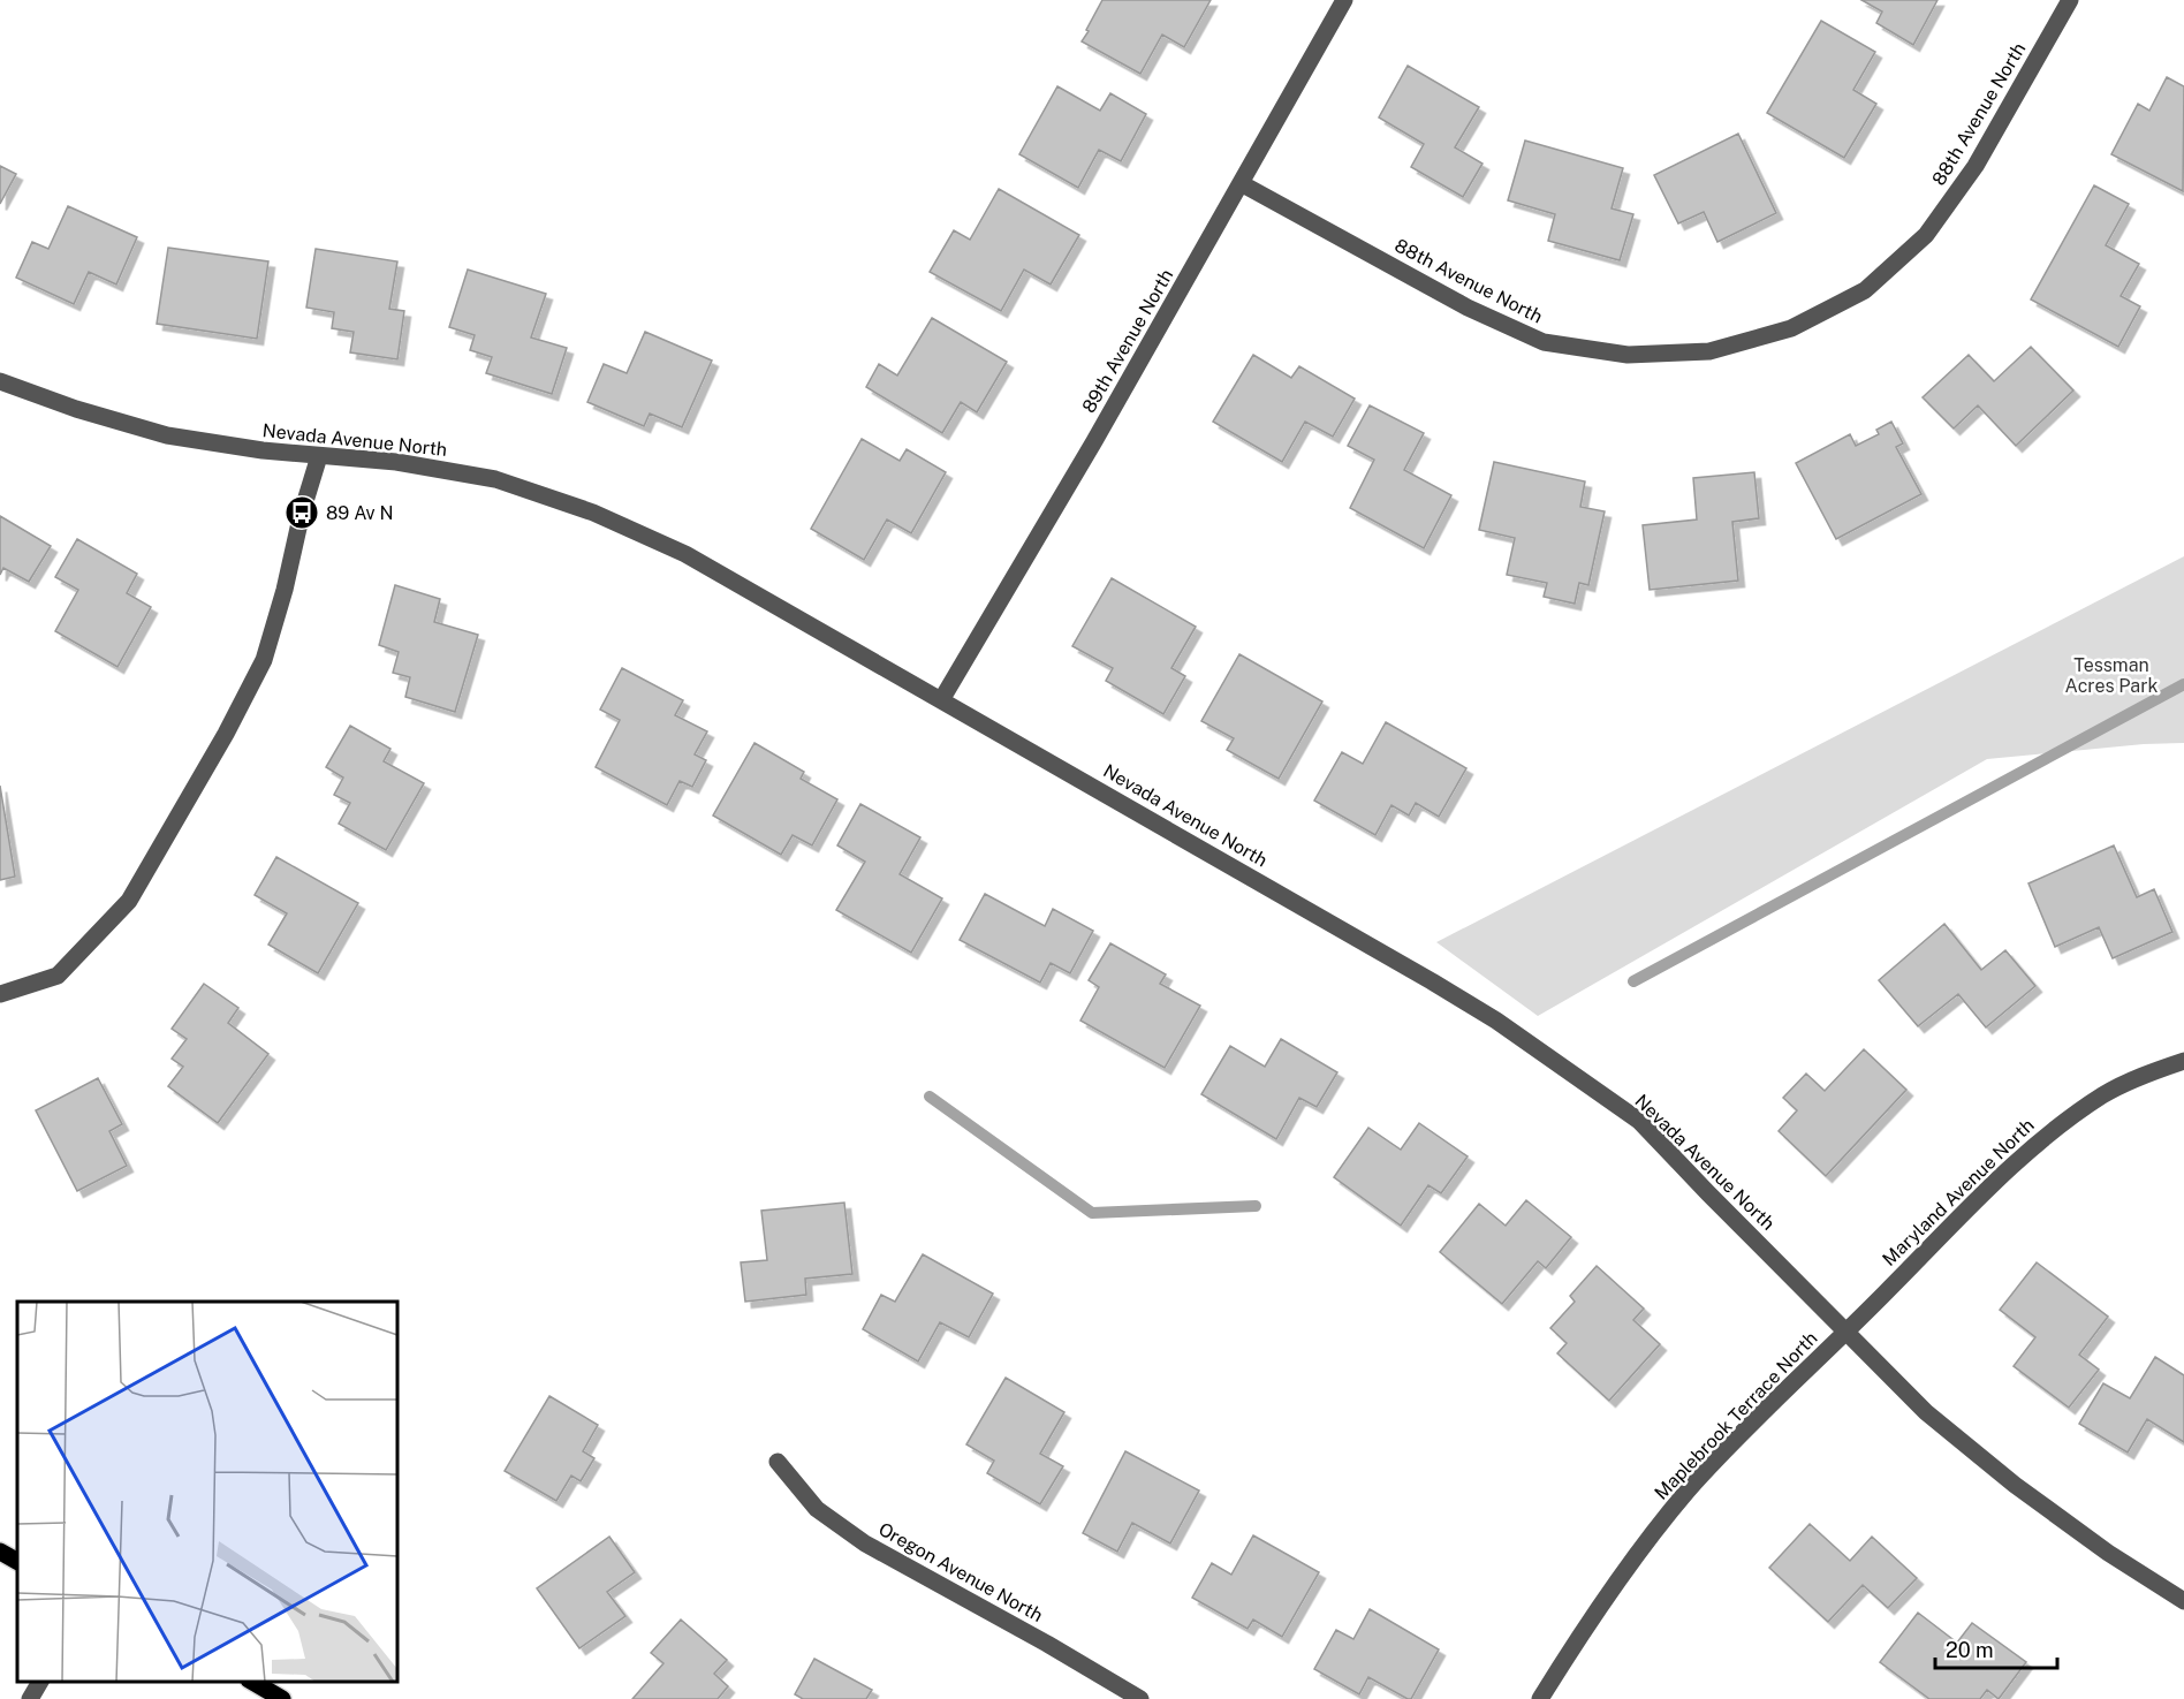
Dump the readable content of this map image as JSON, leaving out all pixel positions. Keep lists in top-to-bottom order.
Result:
{
  "streets": {
    "street": [
      "88th Avenue North",
      "89th Avenue North",
      "Nevada Avenue North",
      "Maryland Avenue North",
      "Maplebrook Terrace North",
      "Oregon Avenue North"
    ]
  },
  "crossings": [
    ["88th Avenue North", "89th Avenue North"],
    ["89th Avenue North", "Nevada Avenue North"],
    ["Nevada Avenue North", "Maryland Avenue North"],
    ["Nevada Avenue North", "Maplebrook Terrace North"],
    ["Maryland Avenue North", "Maplebrook Terrace North"]
  ],
  "parks": ["Tessman Acres Park"],
  "places": {
    "bus stop": ["89 Av N"]
  },
  "scale_bar": "20 m"
}
